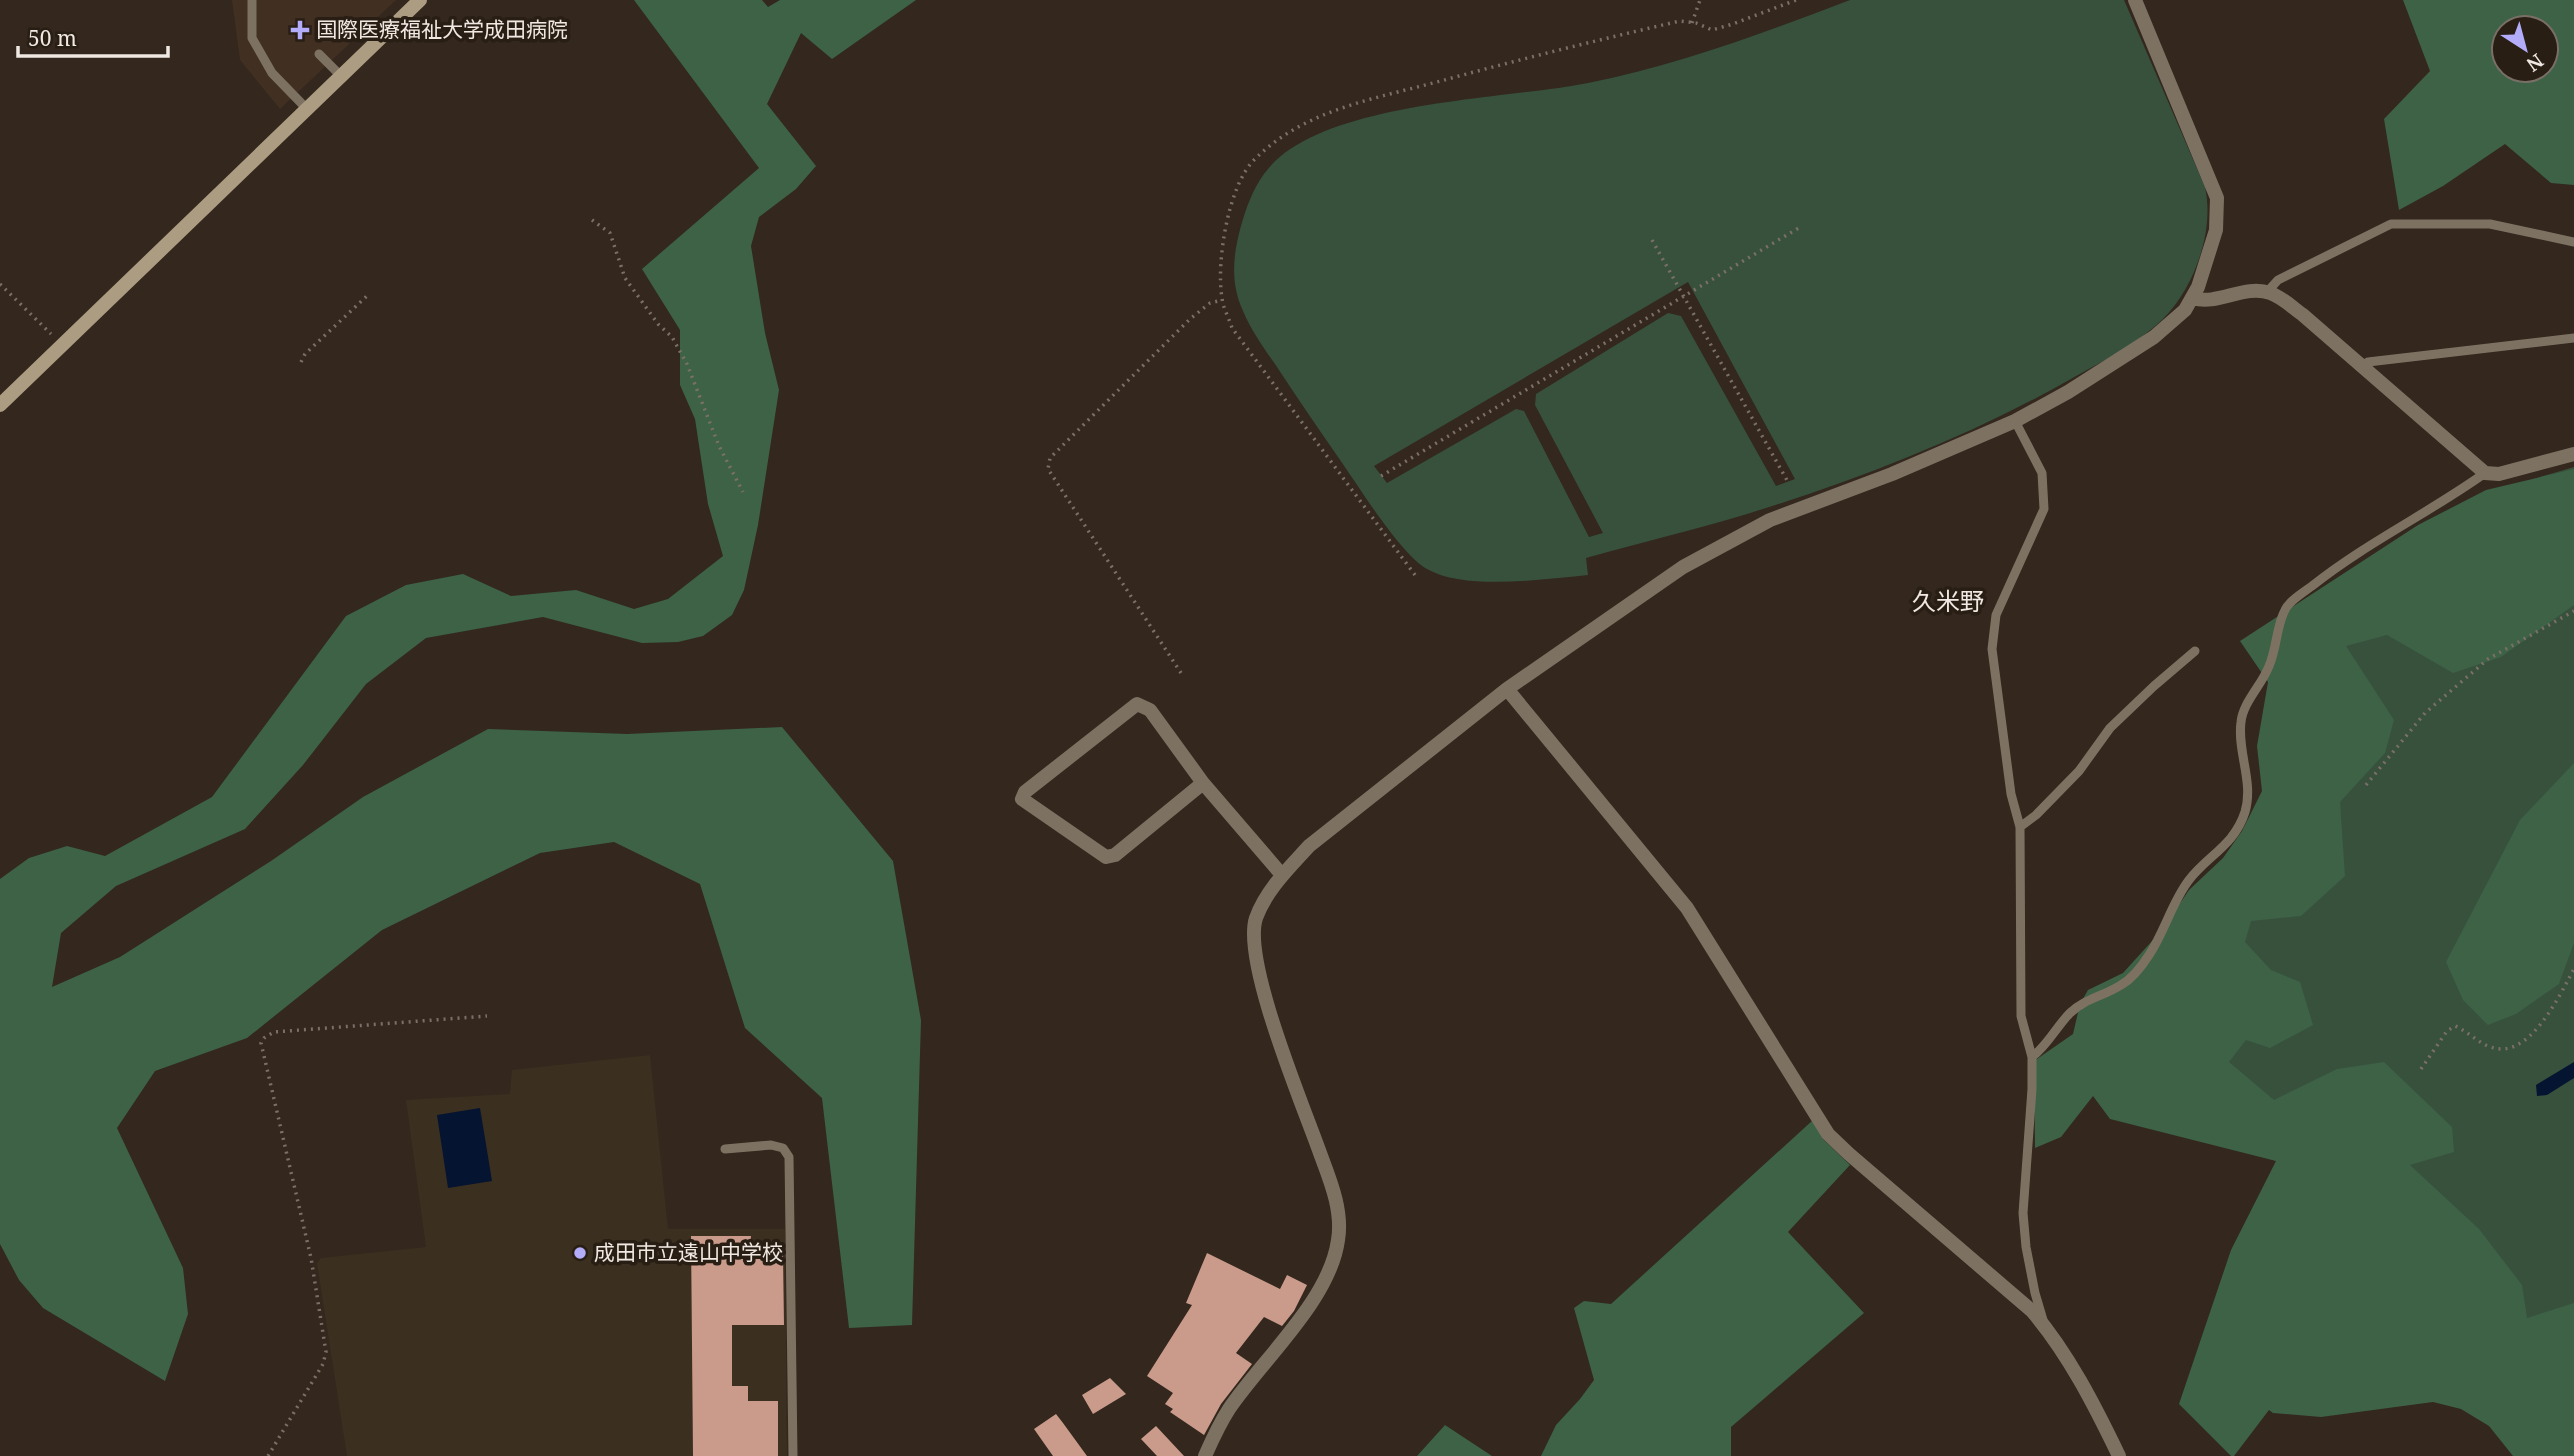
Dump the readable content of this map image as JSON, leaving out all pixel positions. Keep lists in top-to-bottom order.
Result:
{
  "districts": ["久米野"],
  "places": {
    "health": ["国際医療福祉大学成田病院"],
    "other": ["成田市立遠山中学校"]
  },
  "scale_bar": "50 m",
  "north": "bottom right"
}
